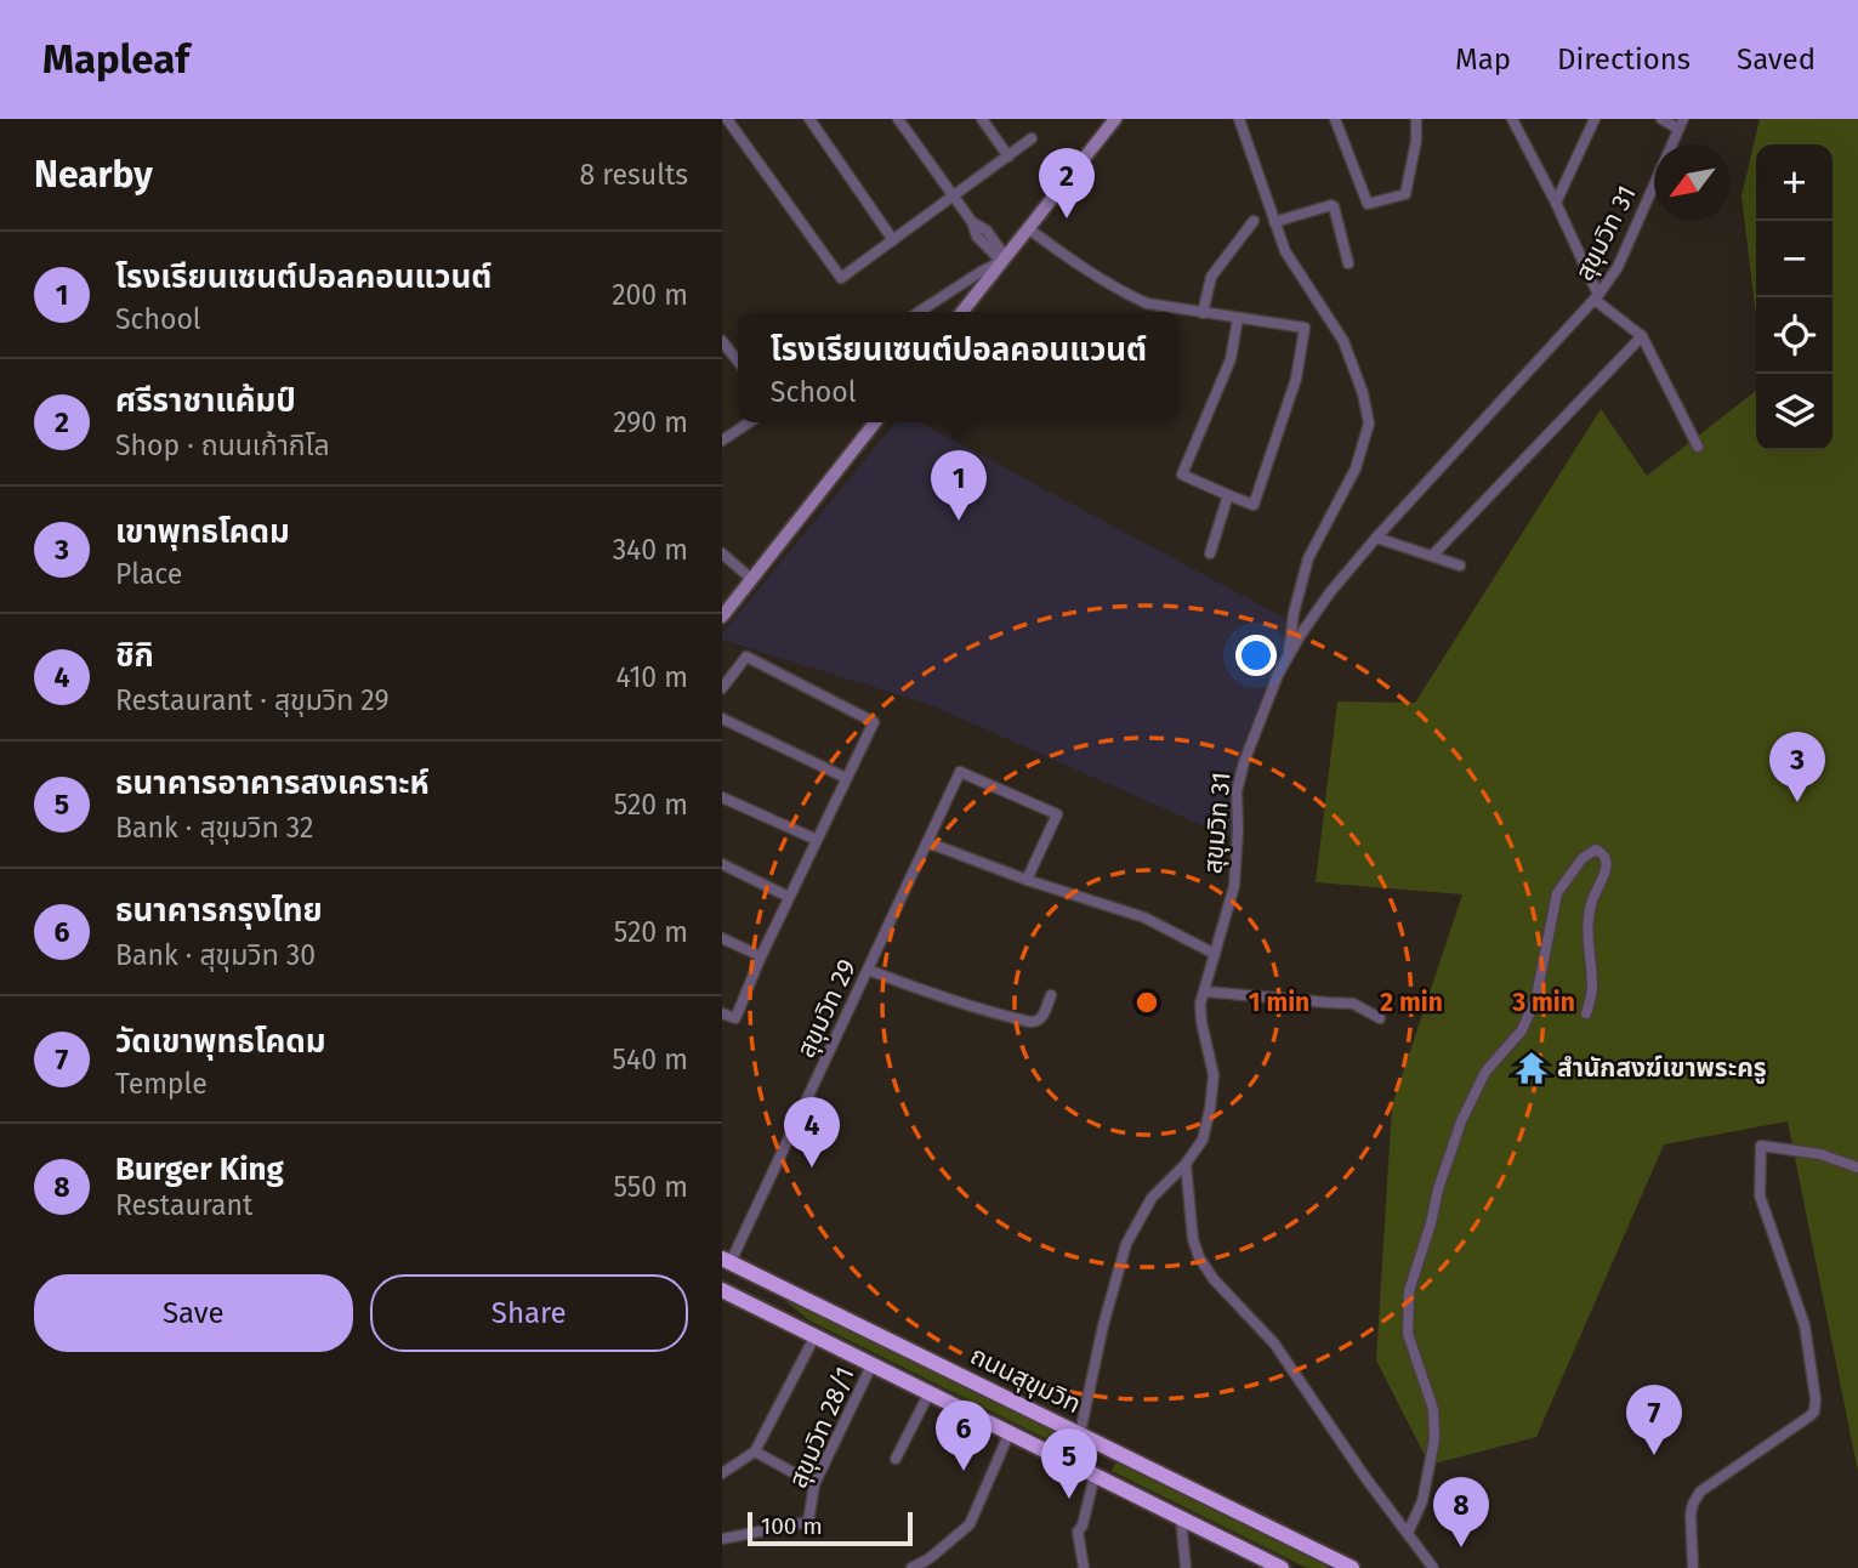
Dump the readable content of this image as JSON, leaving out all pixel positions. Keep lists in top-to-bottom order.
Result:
{
  "streets": {
    "highway": ["ถนนสุขุมวิท"],
    "street": ["สุขุมวิท 31", "สุขุมวิท 29", "สุขุมวิท 28/1"]
  },
  "crossings": [
    ["สุขุมวิท 31", "ถนนสุขุมวิท"],
    ["สุขุมวิท 29", "ถนนสุขุมวิท"],
    ["ถนนสุขุมวิท", "สุขุมวิท 28/1"]
  ],
  "places": {
    "temple": ["สำนักสงฆ์เขาพระครู"]
  },
  "scale_bar": "100 m",
  "north": "bottom left",
  "page": {
    "header": "Mapleaf",
    "nav": ["Map", "Directions", "Saved"],
    "heading": ["Nearby", "8 results"],
    "map_buttons": ["+", "−"],
    "pins": [
      "2",
      "1",
      "3",
      "4",
      "7",
      "6",
      "5",
      "8"
    ],
    "list": [
      {
        "mark": "1",
        "name": "โรงเรียนเซนต์ปอลคอนแวนต์",
        "note": "School",
        "value": "200 m"
      },
      {
        "mark": "2",
        "name": "ศรีราชาแค้มป์",
        "note": "Shop · ถนนเก้ากิโล",
        "value": "290 m"
      },
      {
        "mark": "3",
        "name": "เขาพุทธโคดม",
        "note": "Place",
        "value": "340 m"
      },
      {
        "mark": "4",
        "name": "ชิกิ",
        "note": "Restaurant · สุขุมวิท 29",
        "value": "410 m"
      },
      {
        "mark": "5",
        "name": "ธนาคารอาคารสงเคราะห์",
        "note": "Bank · สุขุมวิท 32",
        "value": "520 m"
      },
      {
        "mark": "6",
        "name": "ธนาคารกรุงไทย",
        "note": "Bank · สุขุมวิท 30",
        "value": "520 m"
      },
      {
        "mark": "7",
        "name": "วัดเขาพุทธโคดม",
        "note": "Temple",
        "value": "540 m"
      },
      {
        "mark": "8",
        "name": "Burger King",
        "note": "Restaurant",
        "value": "550 m"
      }
    ],
    "popup": ["โรงเรียนเซนต์ปอลคอนแวนต์", "School"],
    "buttons": ["Save", "Share"],
    "scale": "100 m"
  },
  "rings": ["1 min", "2 min", "3 min"]
}
